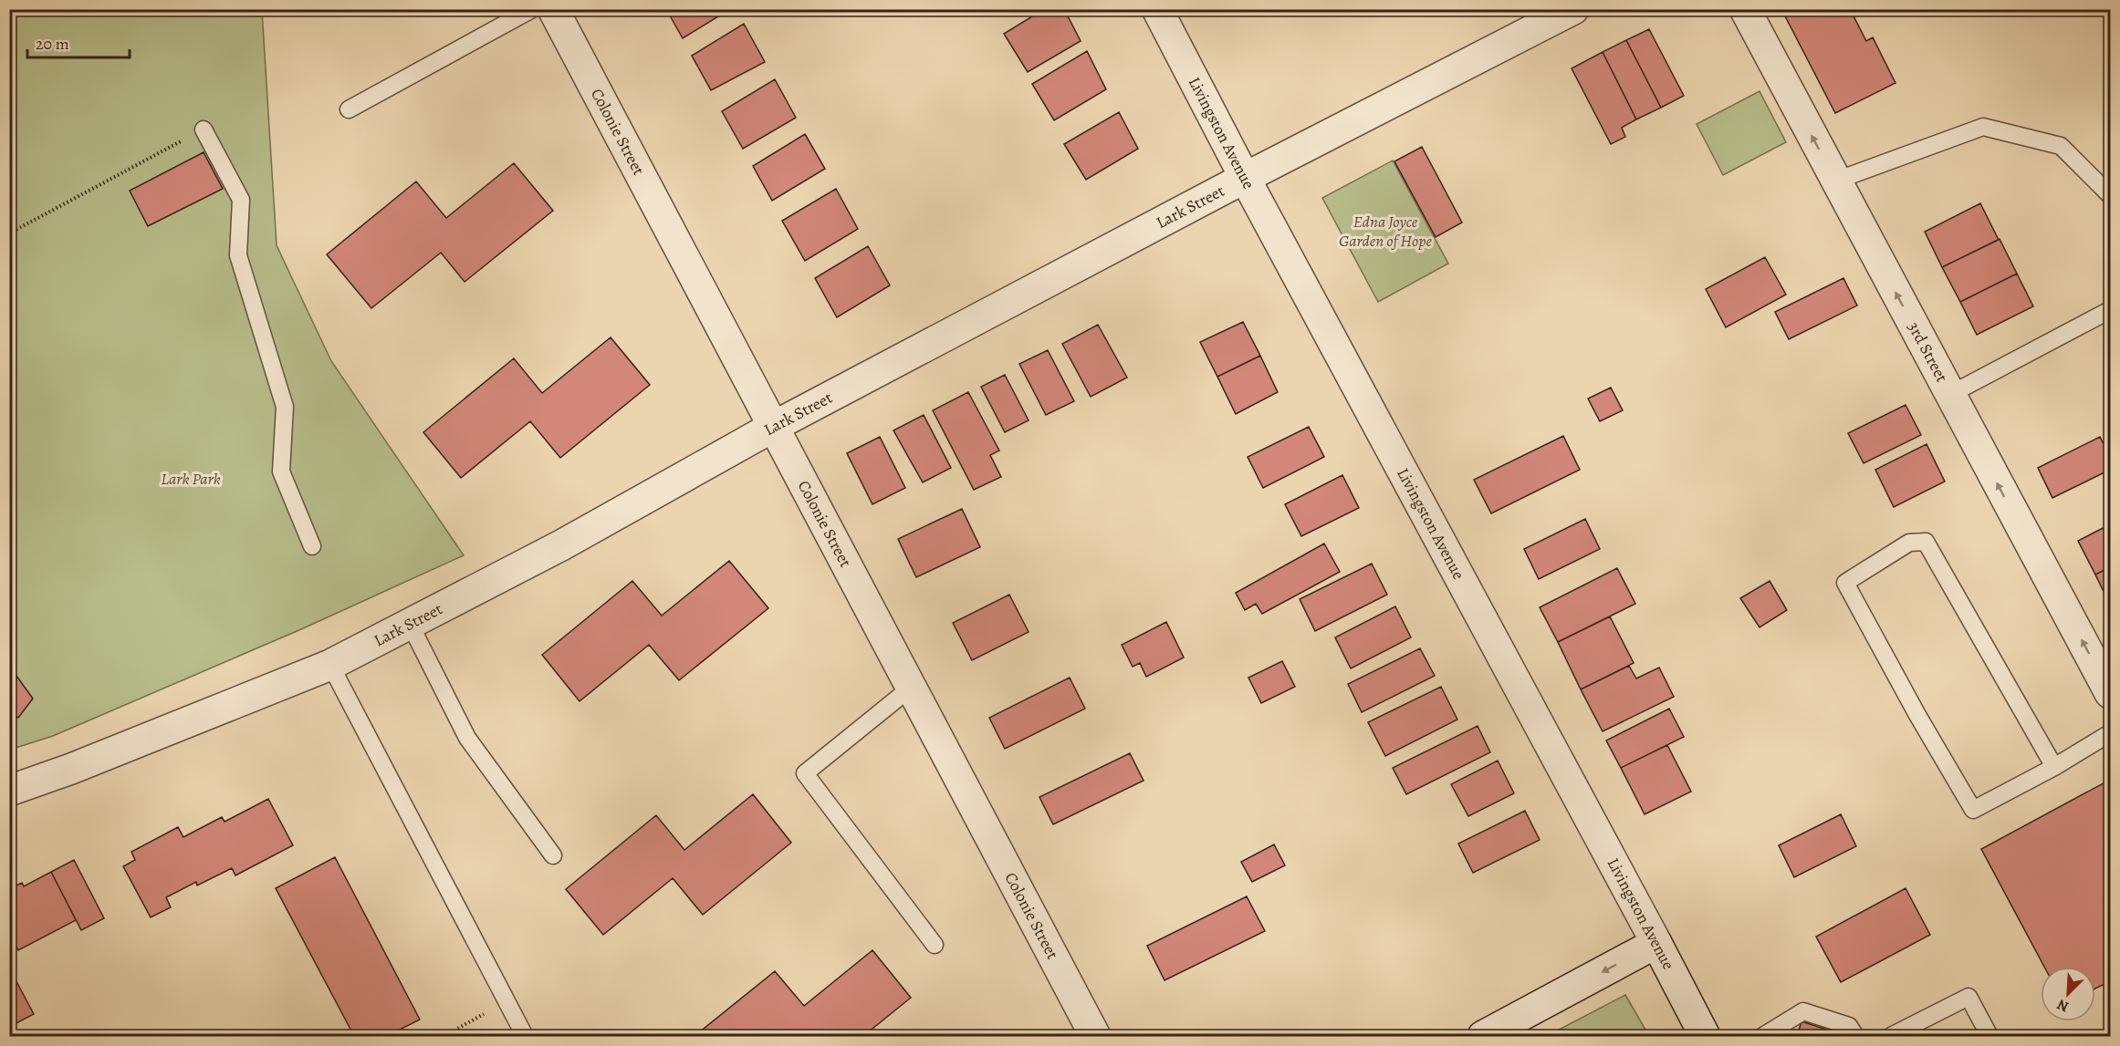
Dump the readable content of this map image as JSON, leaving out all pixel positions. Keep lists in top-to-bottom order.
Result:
{
  "streets": {
    "street": [
      "Colonie Street",
      "Livingston Avenue",
      "Lark Street",
      "3rd Street"
    ]
  },
  "crossings": [
    ["Colonie Street", "Lark Street"],
    ["Livingston Avenue", "Lark Street"]
  ],
  "one_way": ["3rd Street"],
  "parks": ["Edna Joyce Garden of Hope", "Lark Park"],
  "scale_bar": "20 m",
  "north": "bottom left"
}
